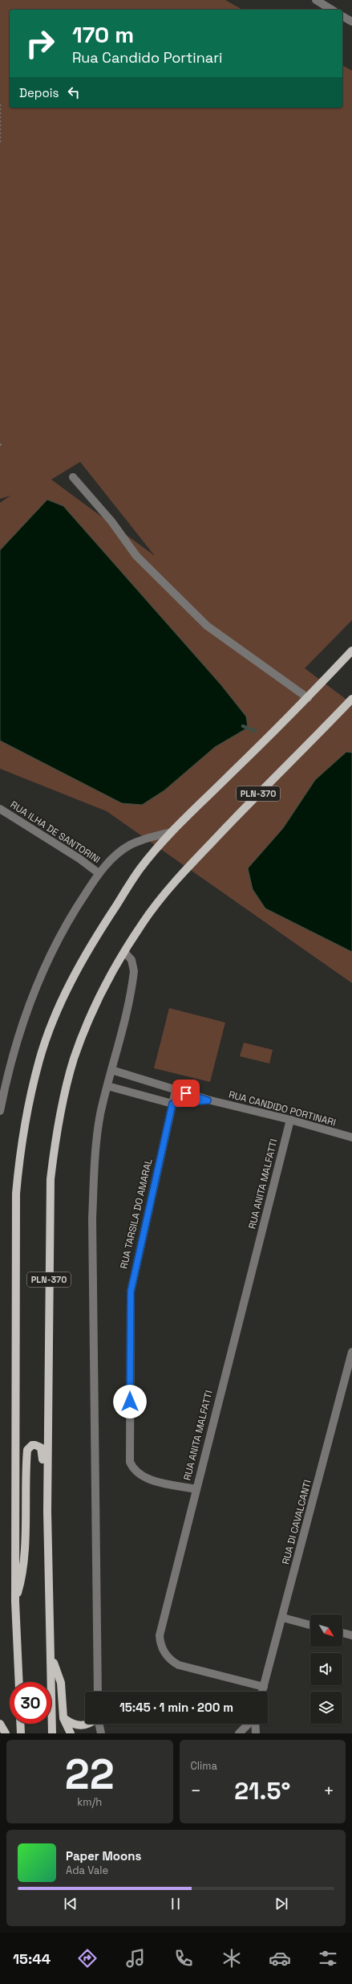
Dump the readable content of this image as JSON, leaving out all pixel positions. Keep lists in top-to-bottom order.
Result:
{
  "streets": {
    "main road": ["PLN-370"],
    "street": [
      "RUA ILHA DE SANTORINI",
      "RUA CANDIDO PORTINARI",
      "RUA ANITA MALFATTI",
      "RUA TARSILA DO AMARAL",
      "RUA DI CAVALCANTI"
    ]
  },
  "crossings": [
    ["RUA CANDIDO PORTINARI", "RUA ANITA MALFATTI"],
    ["RUA CANDIDO PORTINARI", "RUA TARSILA DO AMARAL"],
    ["RUA ANITA MALFATTI", "RUA TARSILA DO AMARAL"],
    ["RUA ANITA MALFATTI", "RUA DI CAVALCANTI"]
  ],
  "north": "bottom right",
  "page": {
    "turn": ["170 m", "Rua Candido Portinari"],
    "then": "Depois",
    "limit": "30",
    "trip": "15:45 · 1 min · 200 m",
    "tile": [
      ["22", "km/h"],
      "Clima"
    ],
    "heat": ["−", "21.5°", "+"],
    "song": ["Paper Moons", "Ada Vale"],
    "tabs": "15:44"
  }
}
